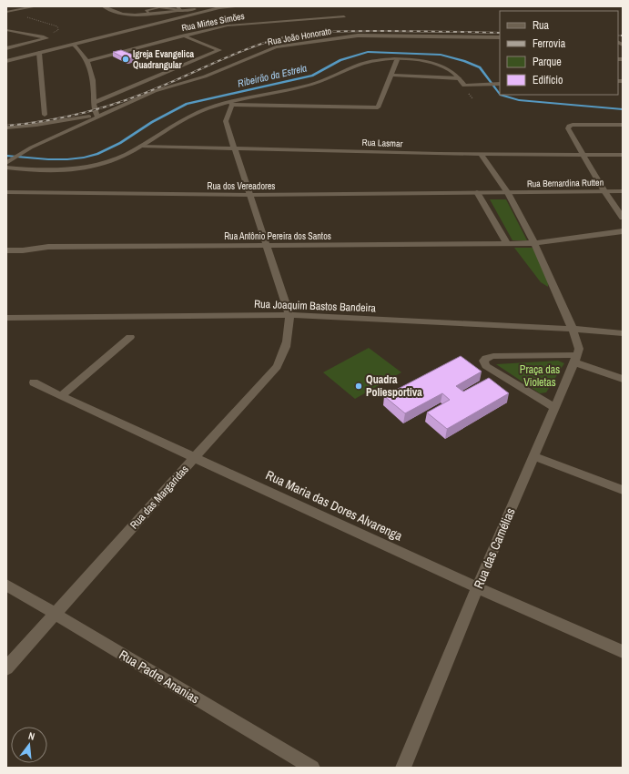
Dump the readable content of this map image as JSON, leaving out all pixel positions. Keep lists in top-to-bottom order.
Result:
{
  "streets": {
    "street": [
      "Rua Mirtes Simões",
      "Rua João Honorato",
      "Rua Lasmar",
      "Rua Bernardina Rutten",
      "Rua dos Vereadores",
      "Rua Antônio Pereira dos Santos",
      "Rua Joaquim Bastos Bandeira",
      "Rua das Margaridas",
      "Rua Maria das Dores Alvarenga",
      "Rua das Camélias",
      "Rua Padre Ananias"
    ]
  },
  "crossings": [
    ["Rua Lasmar", "Rua das Margaridas"],
    ["Rua Lasmar", "Rua das Camélias"],
    ["Rua Bernardina Rutten", "Rua dos Vereadores"],
    ["Rua Bernardina Rutten", "Rua das Camélias"],
    ["Rua dos Vereadores", "Rua das Margaridas"],
    ["Rua Antônio Pereira dos Santos", "Rua das Margaridas"],
    ["Rua Antônio Pereira dos Santos", "Rua das Camélias"],
    ["Rua Joaquim Bastos Bandeira", "Rua das Margaridas"],
    ["Rua Joaquim Bastos Bandeira", "Rua das Camélias"],
    ["Rua das Margaridas", "Rua Maria das Dores Alvarenga"],
    ["Rua das Margaridas", "Rua Padre Ananias"],
    ["Rua Maria das Dores Alvarenga", "Rua das Camélias"]
  ],
  "water": ["Ribeirão da Estrela"],
  "parks": ["Praça das Violetas"],
  "places": ["Igreja Evangelica Quadrangular", "Quadra Poliesportiva"],
  "legend": [
    "Rua",
    "Ferrovia",
    "Parque",
    "Edifício"
  ],
  "north": "top"
}
